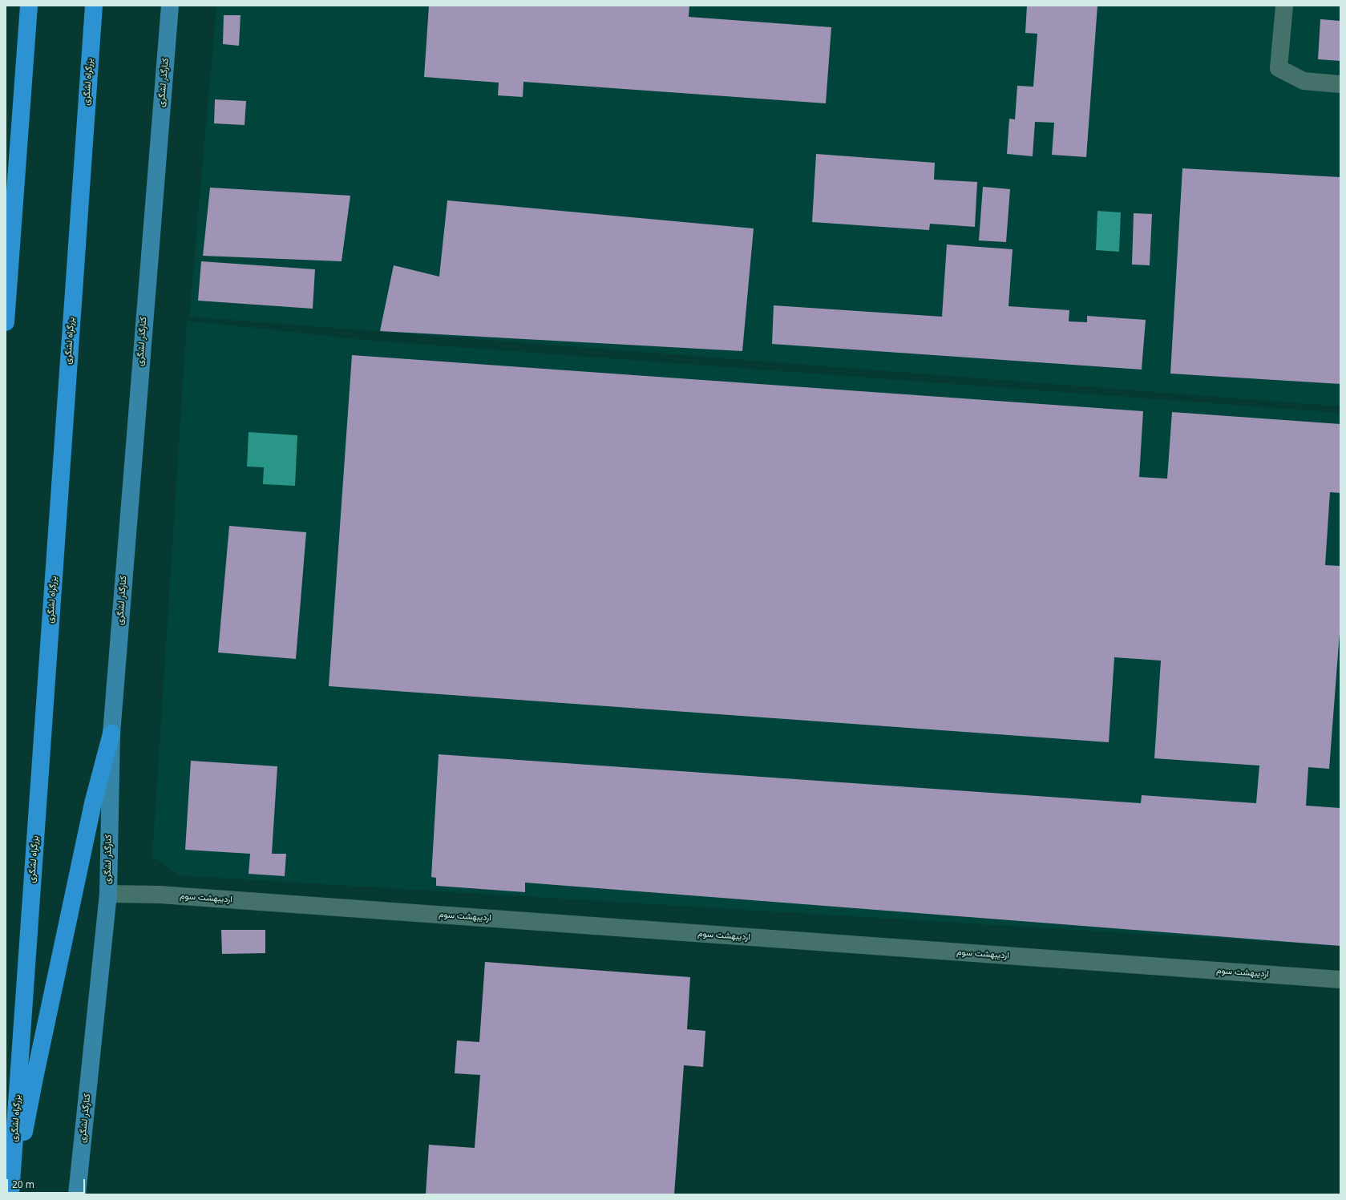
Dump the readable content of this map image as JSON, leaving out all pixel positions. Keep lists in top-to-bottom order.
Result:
{
  "streets": {
    "highway": ["بزرگراه لشگری"],
    "main road": ["کنارگذر لشگری"],
    "street": ["اردیبهشت سوم"]
  },
  "crossings": [
    ["کنارگذر لشگری", "اردیبهشت سوم"]
  ],
  "scale_bar": "20 m"
}
